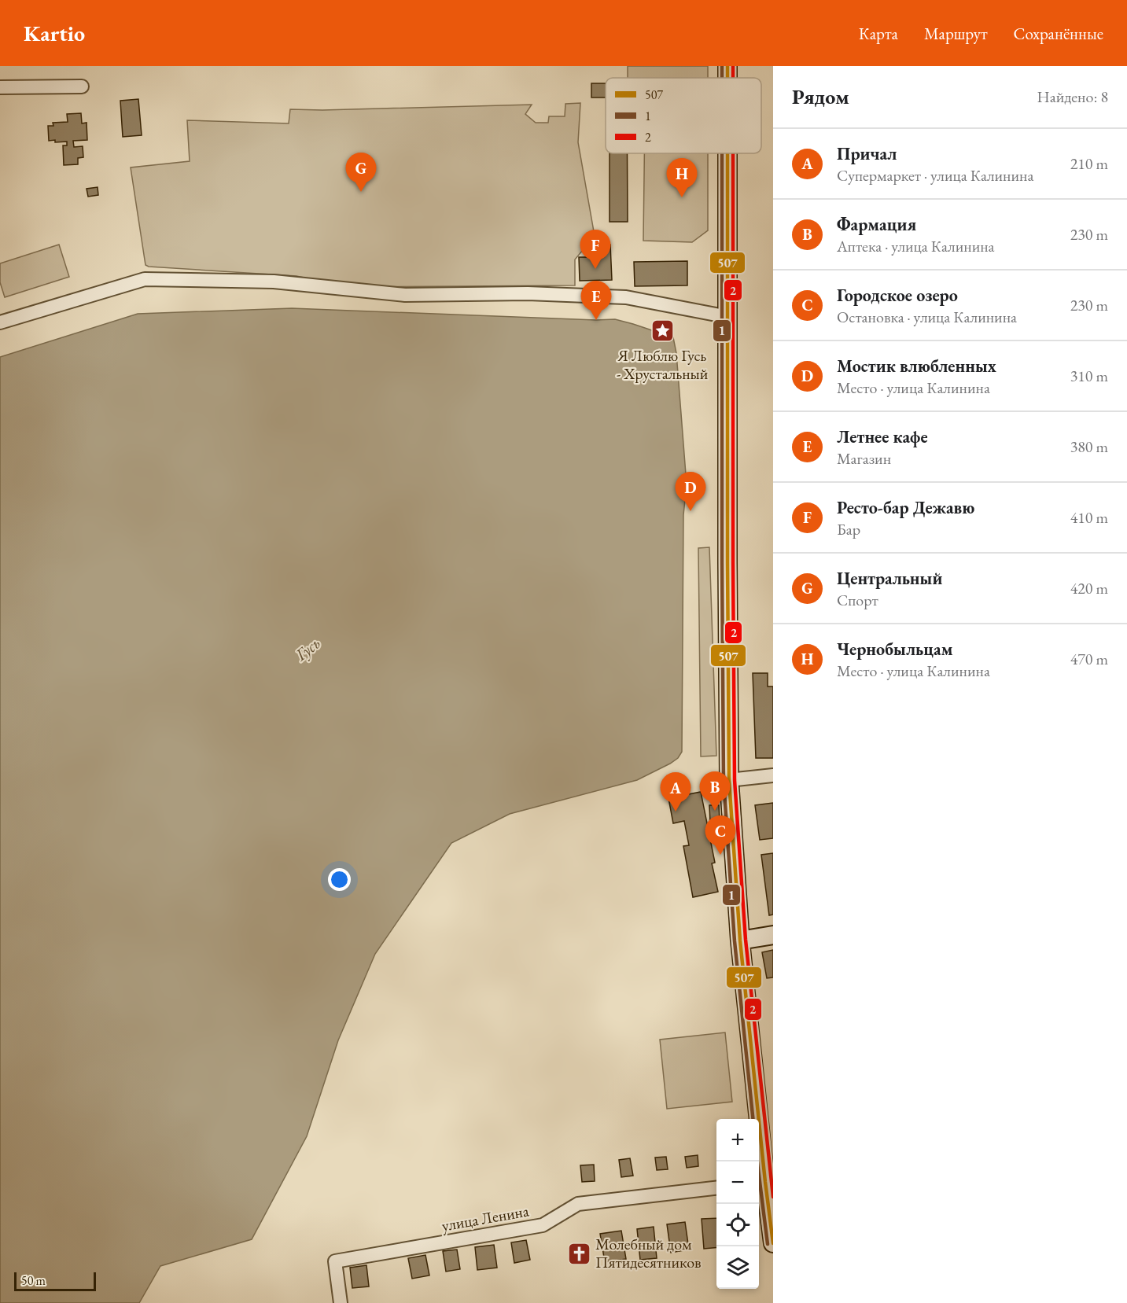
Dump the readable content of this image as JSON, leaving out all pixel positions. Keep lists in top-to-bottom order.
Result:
{
  "streets": {
    "street": ["улица Ленина"]
  },
  "water": ["Гусь"],
  "places": {
    "place": ["Я Люблю Гусь - Хрустальный"],
    "church": ["Молебный дом Пятидесятников"]
  },
  "lines": ["transit line 507", "transit line 1", "transit line 2"],
  "legend": ["507", "1", "2"],
  "scale_bar": "50 m",
  "page": {
    "header": "Kartio",
    "nav": ["Карта", "Маршрут", "Сохранённые"],
    "heading": ["Рядом", "Найдено: 8"],
    "list": [
      {
        "mark": "A",
        "name": "Причал",
        "note": "Супермаркет · улица Калинина",
        "value": "210 m"
      },
      {
        "mark": "B",
        "name": "Фармация",
        "note": "Аптека · улица Калинина",
        "value": "230 m"
      },
      {
        "mark": "C",
        "name": "Городское озеро",
        "note": "Остановка · улица Калинина",
        "value": "230 m"
      },
      {
        "mark": "D",
        "name": "Мостик влюбленных",
        "note": "Место · улица Калинина",
        "value": "310 m"
      },
      {
        "mark": "E",
        "name": "Летнее кафе",
        "note": "Магазин",
        "value": "380 m"
      },
      {
        "mark": "F",
        "name": "Ресто-бар Дежавю",
        "note": "Бар",
        "value": "410 m"
      },
      {
        "mark": "G",
        "name": "Центральный",
        "note": "Спорт",
        "value": "420 m"
      },
      {
        "mark": "H",
        "name": "Чернобыльцам",
        "note": "Место · улица Калинина",
        "value": "470 m"
      }
    ],
    "pins": [
      "G",
      "H",
      "F",
      "E",
      "D",
      "B",
      "A",
      "C"
    ],
    "map_buttons": ["+", "−"],
    "scale": "50 m"
  }
}
